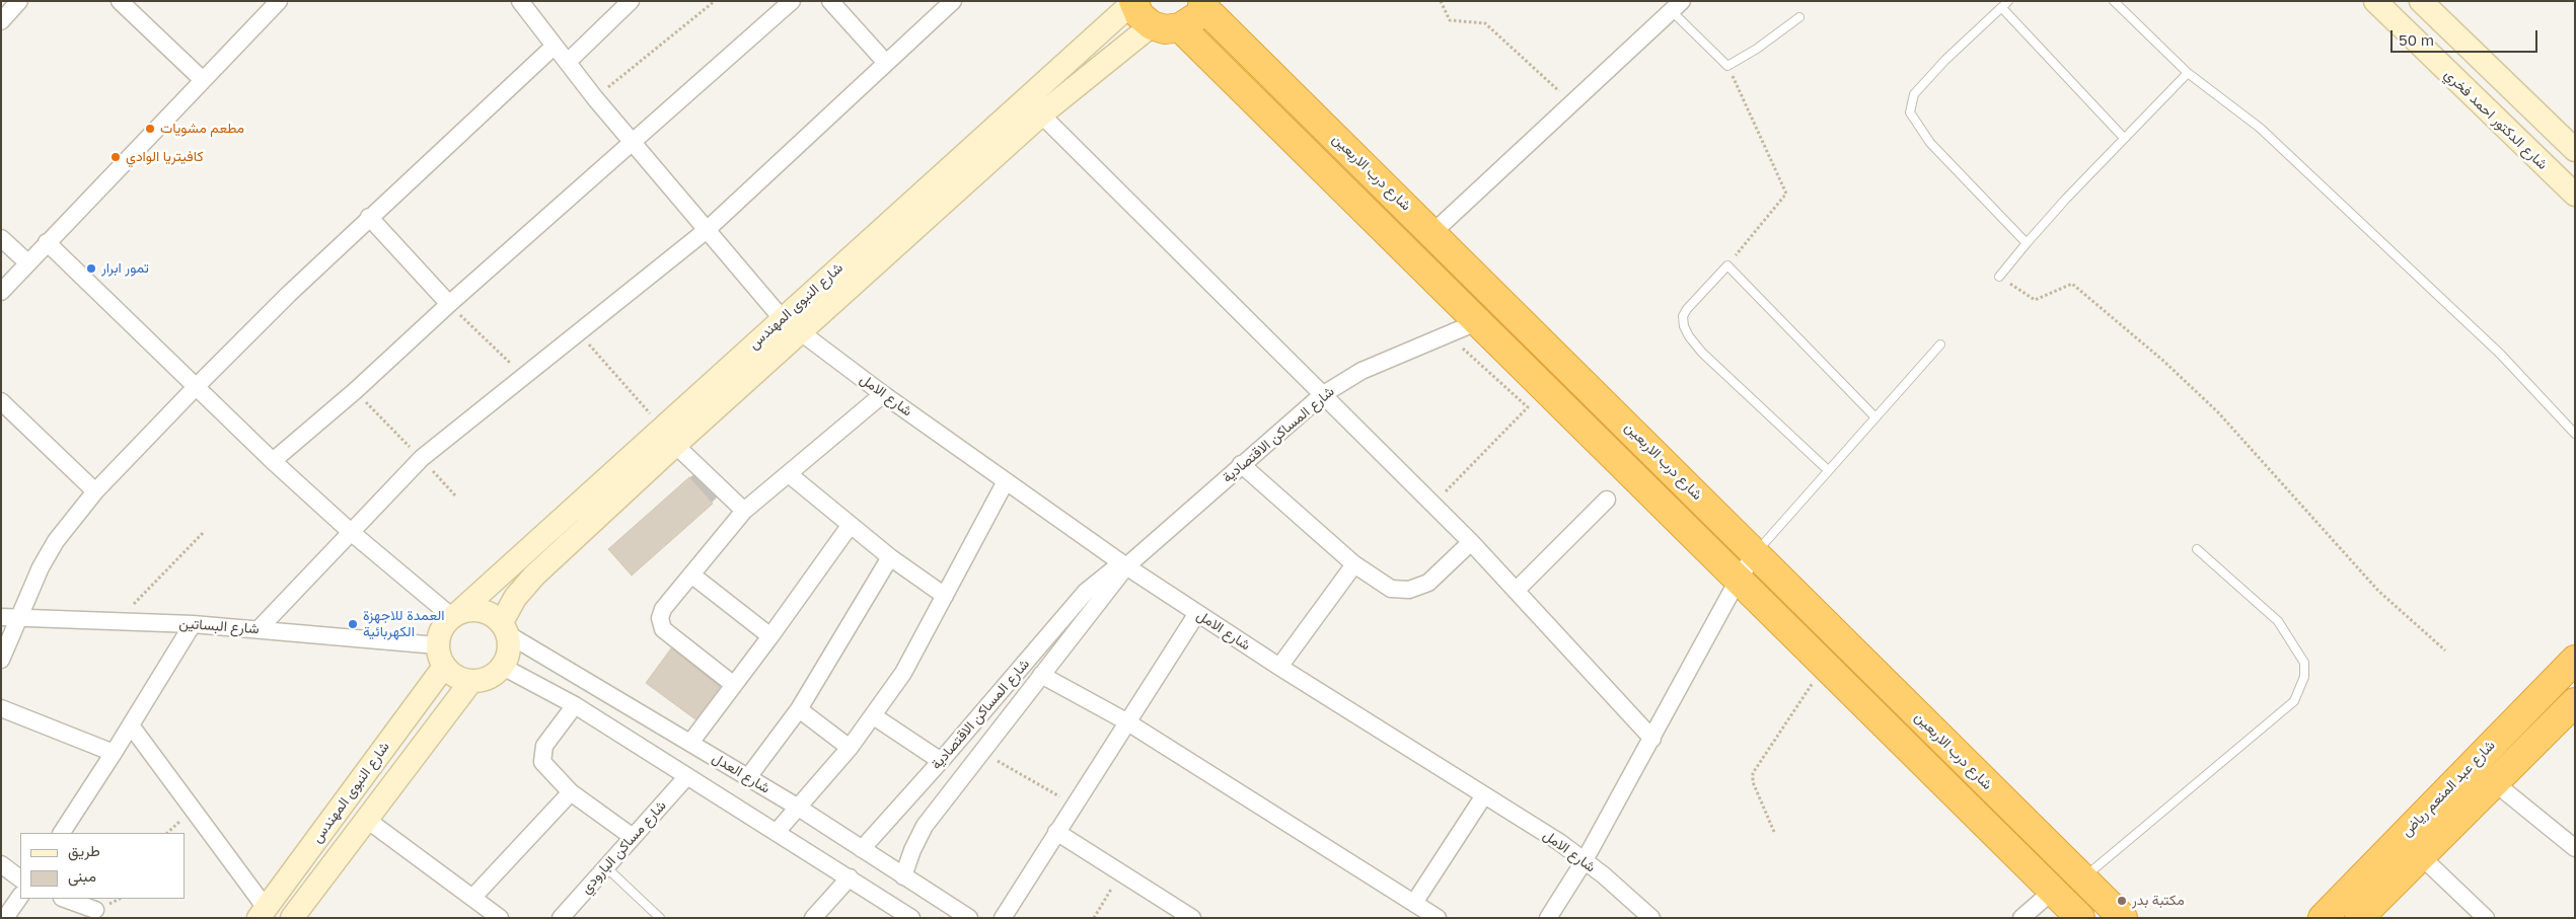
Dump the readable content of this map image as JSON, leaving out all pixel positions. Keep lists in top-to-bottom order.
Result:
{
  "streets": {
    "highway": ["شارع درب الاربعين", "شارع عبد المنعم رياض"],
    "street": [
      "شارع الدكتور احمد فخري",
      "شارع النبوى المهندس",
      "شارع الامل",
      "شارع المساكن الاقتصادية",
      "شارع البساتين",
      "شارع العدل",
      "شارع مساكن البارودي"
    ]
  },
  "crossings": [
    ["شارع درب الاربعين", "شارع المساكن الاقتصادية"],
    ["شارع النبوى المهندس", "شارع الامل"],
    ["شارع النبوى المهندس", "شارع البساتين"],
    ["شارع النبوى المهندس", "شارع العدل"],
    ["شارع الامل", "شارع المساكن الاقتصادية"],
    ["شارع المساكن الاقتصادية", "شارع العدل"],
    ["شارع البساتين", "شارع العدل"]
  ],
  "places": [
    "مطعم مشويات",
    "كافيتريا الوادي",
    "تمور ابرار",
    "العمدة للاجهزة الكهربائية",
    "مكتبة بدر"
  ],
  "legend": ["طريق", "مبنى"],
  "scale_bar": "50 m"
}
